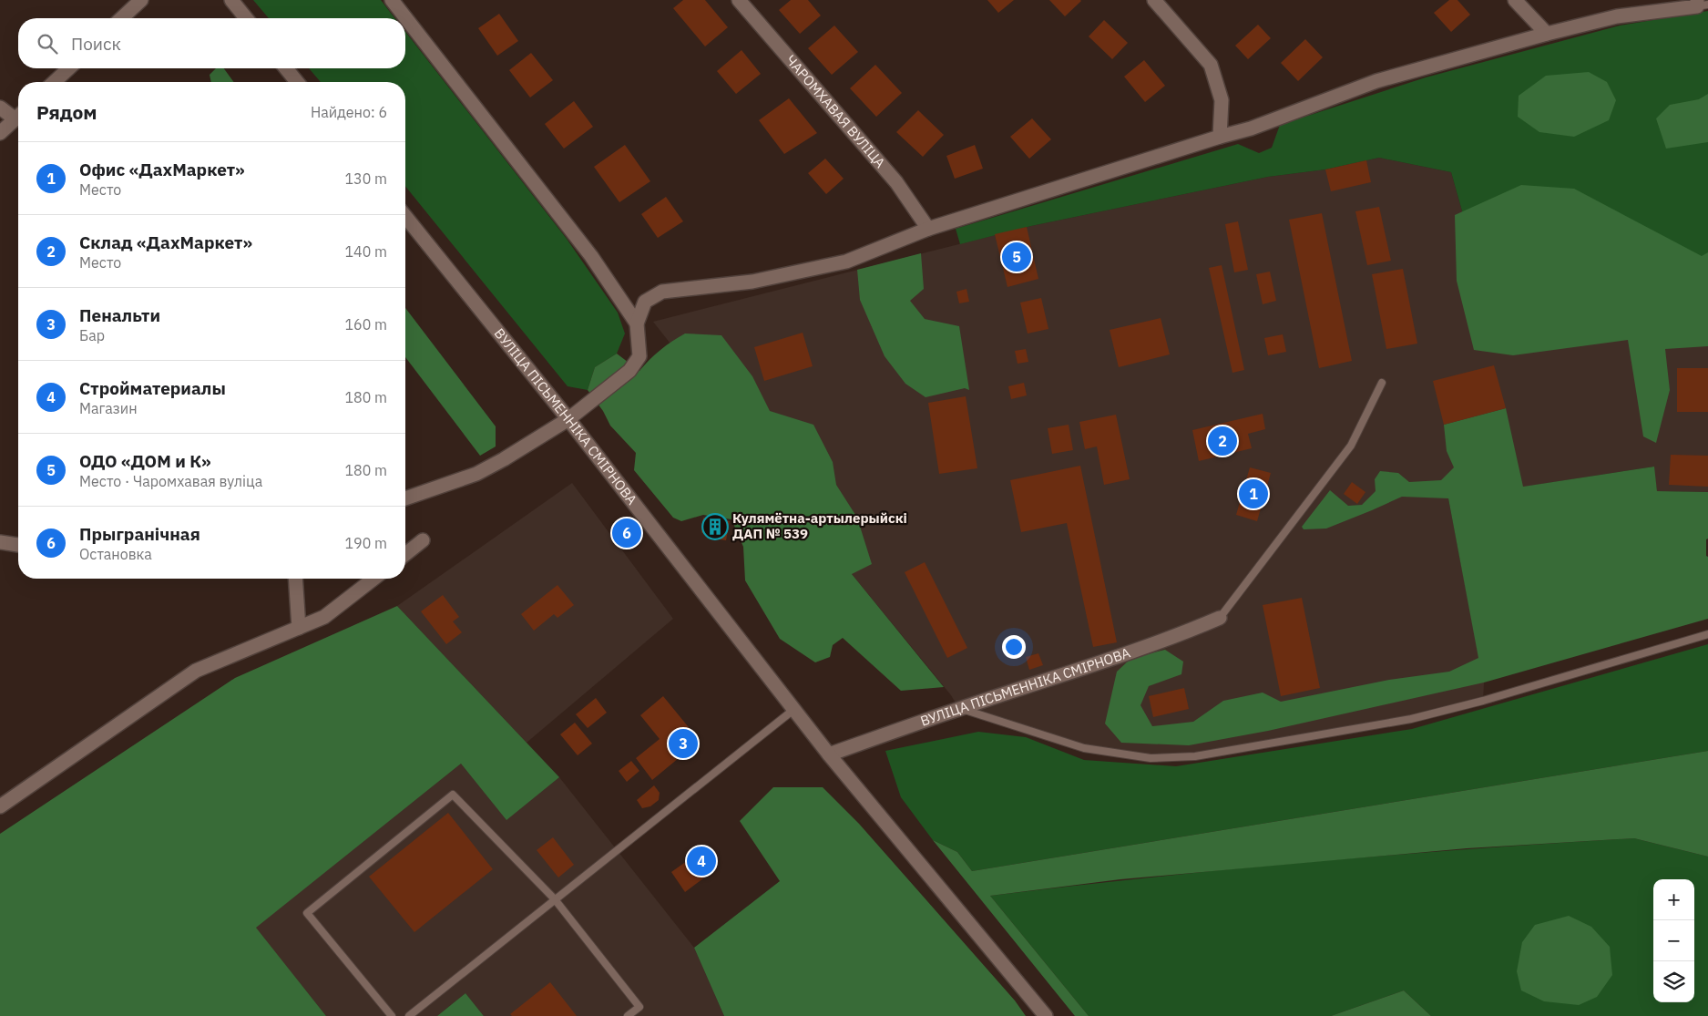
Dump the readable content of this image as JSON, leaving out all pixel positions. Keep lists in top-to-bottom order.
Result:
{
  "streets": {
    "street": ["ЧАРОМХАВАЯ ВУЛІЦА", "ВУЛІЦА ПІСЬМЕННІКА СМІРНОВА"]
  },
  "places": {
    "building": ["Кулямётна-артылерыйскі ДАП № 539"]
  },
  "page": {
    "search": "Поиск",
    "heading": ["Рядом", "Найдено: 6"],
    "list": [
      {
        "mark": "1",
        "name": "Офис «ДахМаркет»",
        "note": "Место",
        "value": "130 m"
      },
      {
        "mark": "2",
        "name": "Склад «ДахМаркет»",
        "note": "Место",
        "value": "140 m"
      },
      {
        "mark": "3",
        "name": "Пенальти",
        "note": "Бар",
        "value": "160 m"
      },
      {
        "mark": "4",
        "name": "Стройматериалы",
        "note": "Магазин",
        "value": "180 m"
      },
      {
        "mark": "5",
        "name": "ОДО «ДОМ и К»",
        "note": "Место · Чаромхавая вуліца",
        "value": "180 m"
      },
      {
        "mark": "6",
        "name": "Прыгранічная",
        "note": "Остановка",
        "value": "190 m"
      }
    ],
    "pins": [
      "5",
      "2",
      "1",
      "6",
      "3",
      "4"
    ],
    "map_buttons": ["+", "−"]
  }
}
